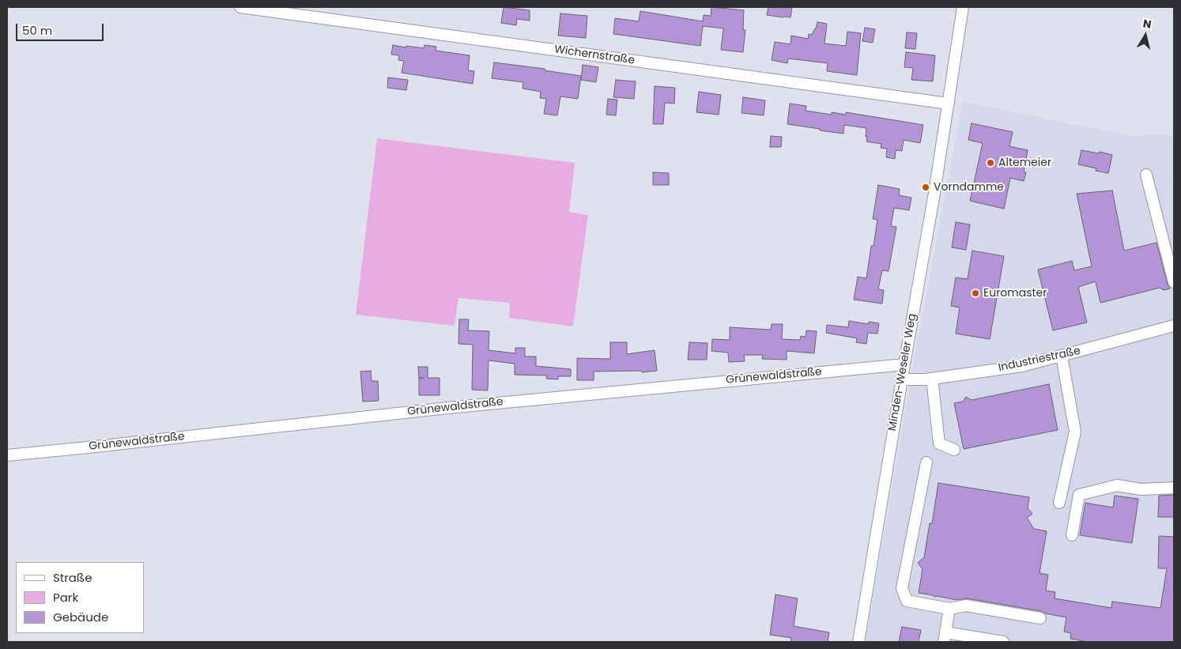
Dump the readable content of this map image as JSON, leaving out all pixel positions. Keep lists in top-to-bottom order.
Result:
{
  "streets": {
    "street": [
      "Wichernstraße",
      "Industriestraße",
      "Minden-Weseler Weg",
      "Grünewaldstraße"
    ]
  },
  "crossings": [
    ["Wichernstraße", "Minden-Weseler Weg"],
    ["Industriestraße", "Minden-Weseler Weg"],
    ["Minden-Weseler Weg", "Grünewaldstraße"]
  ],
  "places": ["Altemeier", "Vorndamme", "Euromaster"],
  "legend": ["Straße", "Park", "Gebäude"],
  "scale_bar": "50 m",
  "north": "top"
}
